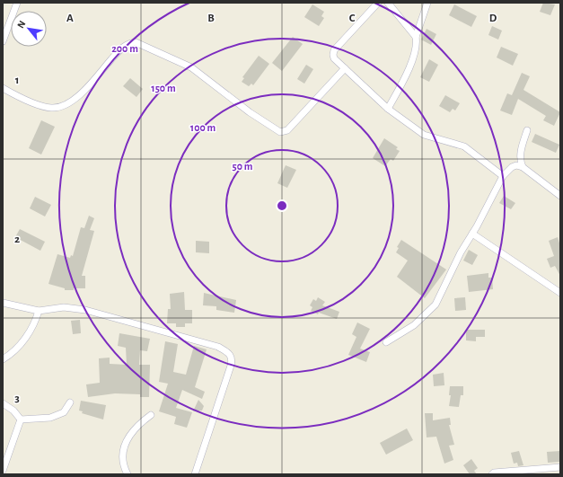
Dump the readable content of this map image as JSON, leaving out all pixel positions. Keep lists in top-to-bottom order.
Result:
{
  "north": "top left",
  "grid": {
    "columns": [
      "A",
      "B",
      "C",
      "D"
    ],
    "rows": ["1", "2", "3"]
  },
  "rings": [
    "200 m",
    "150 m",
    "100 m",
    "50 m"
  ]
}
